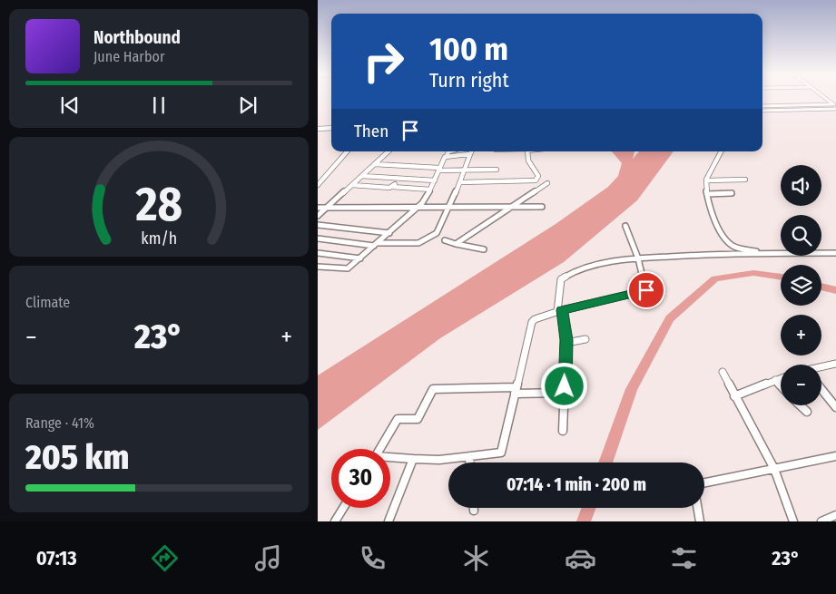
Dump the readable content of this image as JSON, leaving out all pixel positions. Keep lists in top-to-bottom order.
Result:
{
  "page": {
    "turn": ["100 m", "Turn right"],
    "song": ["Northbound", "June Harbor"],
    "then": "Then",
    "map_buttons": ["+", "−"],
    "tile": [
      "Climate",
      ["Range · 41%", "205 km"]
    ],
    "heat": ["−", "23°", "+"],
    "limit": "30",
    "trip": "07:14 · 1 min · 200 m",
    "tabs": ["07:13", "23°"],
    "gauge": ["28", "km/h"]
  }
}
